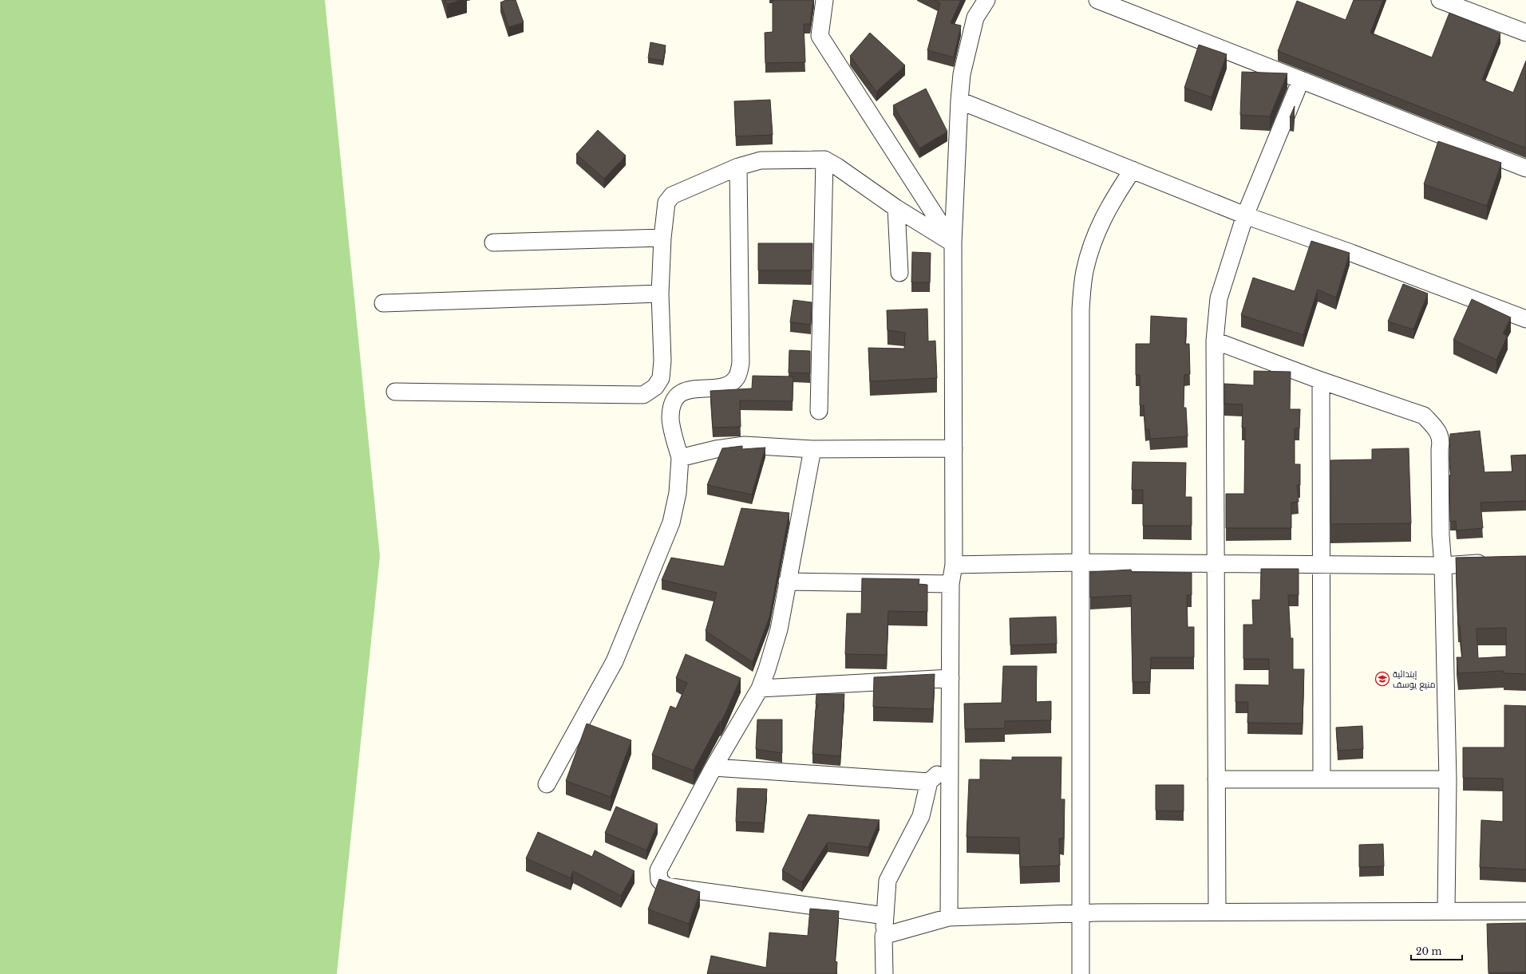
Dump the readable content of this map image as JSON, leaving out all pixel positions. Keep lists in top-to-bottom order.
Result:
{
  "places": {
    "school or university": ["إبتدائية منيع يوسف"]
  },
  "scale_bar": "20 m"
}
